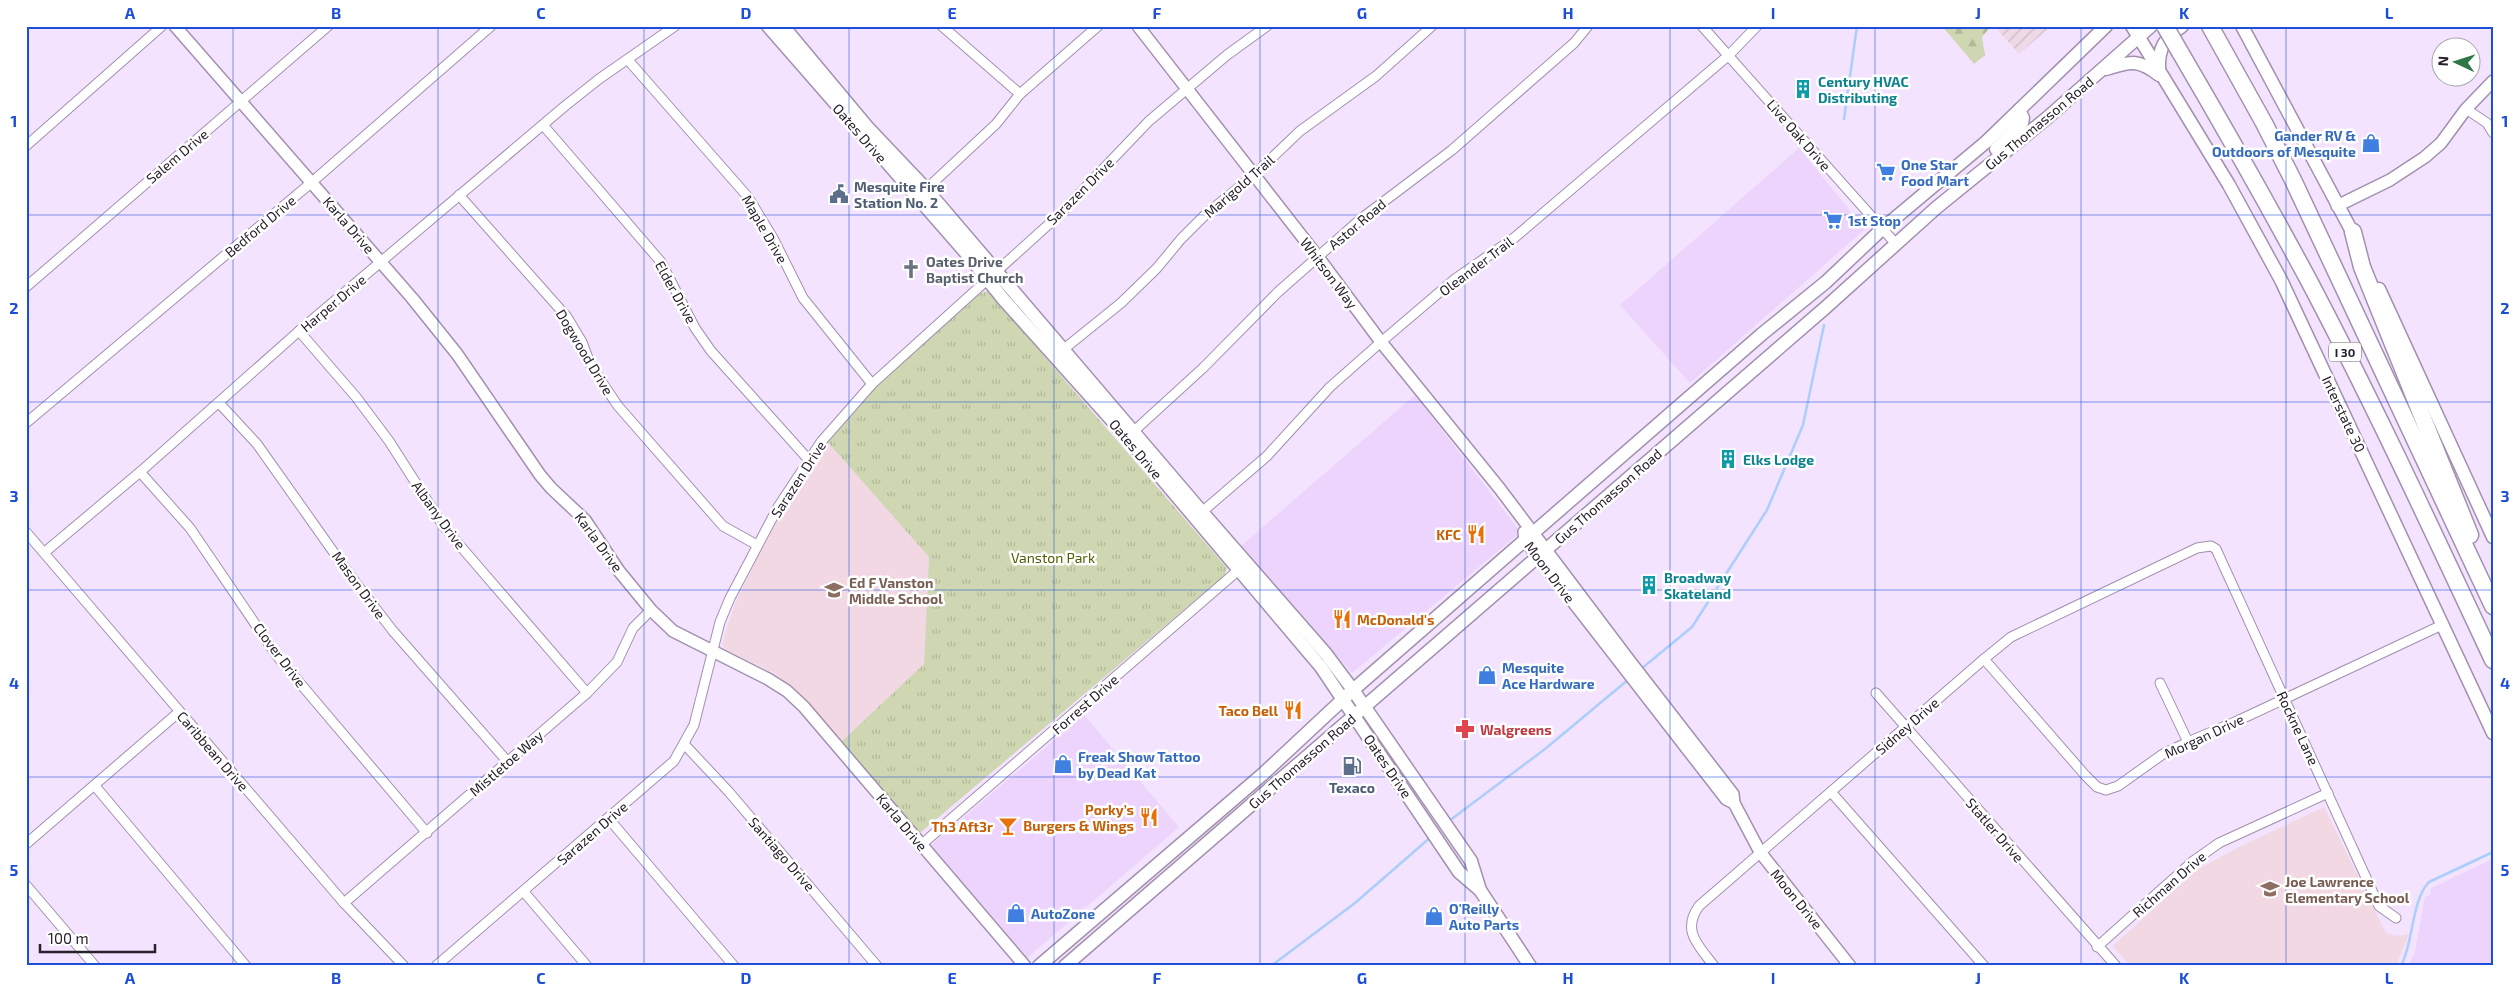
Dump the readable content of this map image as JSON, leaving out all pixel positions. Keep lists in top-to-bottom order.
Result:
{
  "streets": {
    "highway": ["I 30"],
    "main road": ["Gus Thomasson Road", "Oates Drive", "Interstate 30"],
    "street": [
      "Live Oak Drive",
      "Salem Drive",
      "Marigold Trail",
      "Sarazen Drive",
      "Astor Road",
      "Karla Drive",
      "Bedford Drive",
      "Maple Drive",
      "Oleander Trail",
      "Whitson Way",
      "Elder Drive",
      "Harper Drive",
      "Dogwood Drive",
      "Albany Drive",
      "Moon Drive",
      "Mason Drive",
      "Clover Drive",
      "Forrest Drive",
      "Sidney Drive",
      "Rockne Lane",
      "Morgan Drive",
      "Caribbean Drive",
      "Mistletoe Way",
      "Statler Drive",
      "Santiago Drive",
      "Richman Drive"
    ]
  },
  "crossings": [
    ["Gus Thomasson Road", "Oates Drive"],
    ["Gus Thomasson Road", "Live Oak Drive"],
    ["Gus Thomasson Road", "Interstate 30"],
    ["Gus Thomasson Road", "Moon Drive"],
    ["Oates Drive", "Marigold Trail"],
    ["Oates Drive", "Sarazen Drive"],
    ["Oates Drive", "Astor Road"],
    ["Oates Drive", "Oleander Trail"],
    ["Oates Drive", "Forrest Drive"],
    ["Live Oak Drive", "Oleander Trail"],
    ["Salem Drive", "Karla Drive"],
    ["Marigold Trail", "Whitson Way"],
    ["Sarazen Drive", "Karla Drive"],
    ["Sarazen Drive", "Maple Drive"],
    ["Sarazen Drive", "Whitson Way"],
    ["Sarazen Drive", "Elder Drive"],
    ["Sarazen Drive", "Dogwood Drive"],
    ["Sarazen Drive", "Santiago Drive"],
    ["Astor Road", "Whitson Way"],
    ["Karla Drive", "Bedford Drive"],
    ["Karla Drive", "Harper Drive"],
    ["Karla Drive", "Forrest Drive"],
    ["Karla Drive", "Mistletoe Way"],
    ["Maple Drive", "Harper Drive"],
    ["Oleander Trail", "Whitson Way"],
    ["Whitson Way", "Moon Drive"],
    ["Elder Drive", "Harper Drive"],
    ["Harper Drive", "Dogwood Drive"],
    ["Harper Drive", "Albany Drive"],
    ["Harper Drive", "Mason Drive"],
    ["Harper Drive", "Clover Drive"],
    ["Harper Drive", "Caribbean Drive"],
    ["Interstate 30", "Morgan Drive"],
    ["Albany Drive", "Mistletoe Way"],
    ["Moon Drive", "Sidney Drive"],
    ["Mason Drive", "Mistletoe Way"],
    ["Clover Drive", "Mistletoe Way"],
    ["Sidney Drive", "Rockne Lane"],
    ["Sidney Drive", "Morgan Drive"],
    ["Sidney Drive", "Statler Drive"],
    ["Rockne Lane", "Morgan Drive"],
    ["Rockne Lane", "Richman Drive"],
    ["Caribbean Drive", "Mistletoe Way"],
    ["Statler Drive", "Richman Drive"]
  ],
  "parks": ["Vanston Park"],
  "places": {
    "building": ["Century HVAC Distributing", "Elks Lodge", "Broadway Skateland"],
    "shop": [
      "Gander RV & Outdoors of Mesquite",
      "Mesquite Ace Hardware",
      "Freak Show Tattoo by Dead Kat",
      "AutoZone",
      "O'Reilly Auto Parts"
    ],
    "supermarket": ["One Star Food Mart", "1st Stop"],
    "public building": ["Mesquite Fire Station No. 2"],
    "church": ["Oates Drive Baptist Church"],
    "restaurant": [
      "KFC",
      "McDonald's",
      "Taco Bell",
      "Porky’s Burgers & Wings"
    ],
    "school or university": ["Ed F Vanston Middle School", "Joe Lawrence Elementary School"],
    "pharmacy": ["Walgreens"],
    "fuel station": ["Texaco"],
    "bar": ["Th3 Aft3r"]
  },
  "scale_bar": "100 m",
  "north": "left",
  "grid": {
    "columns": [
      "A",
      "B",
      "C",
      "D",
      "E",
      "F",
      "G",
      "H",
      "I",
      "J",
      "K",
      "L"
    ],
    "rows": [
      "1",
      "2",
      "3",
      "4",
      "5"
    ]
  }
}
